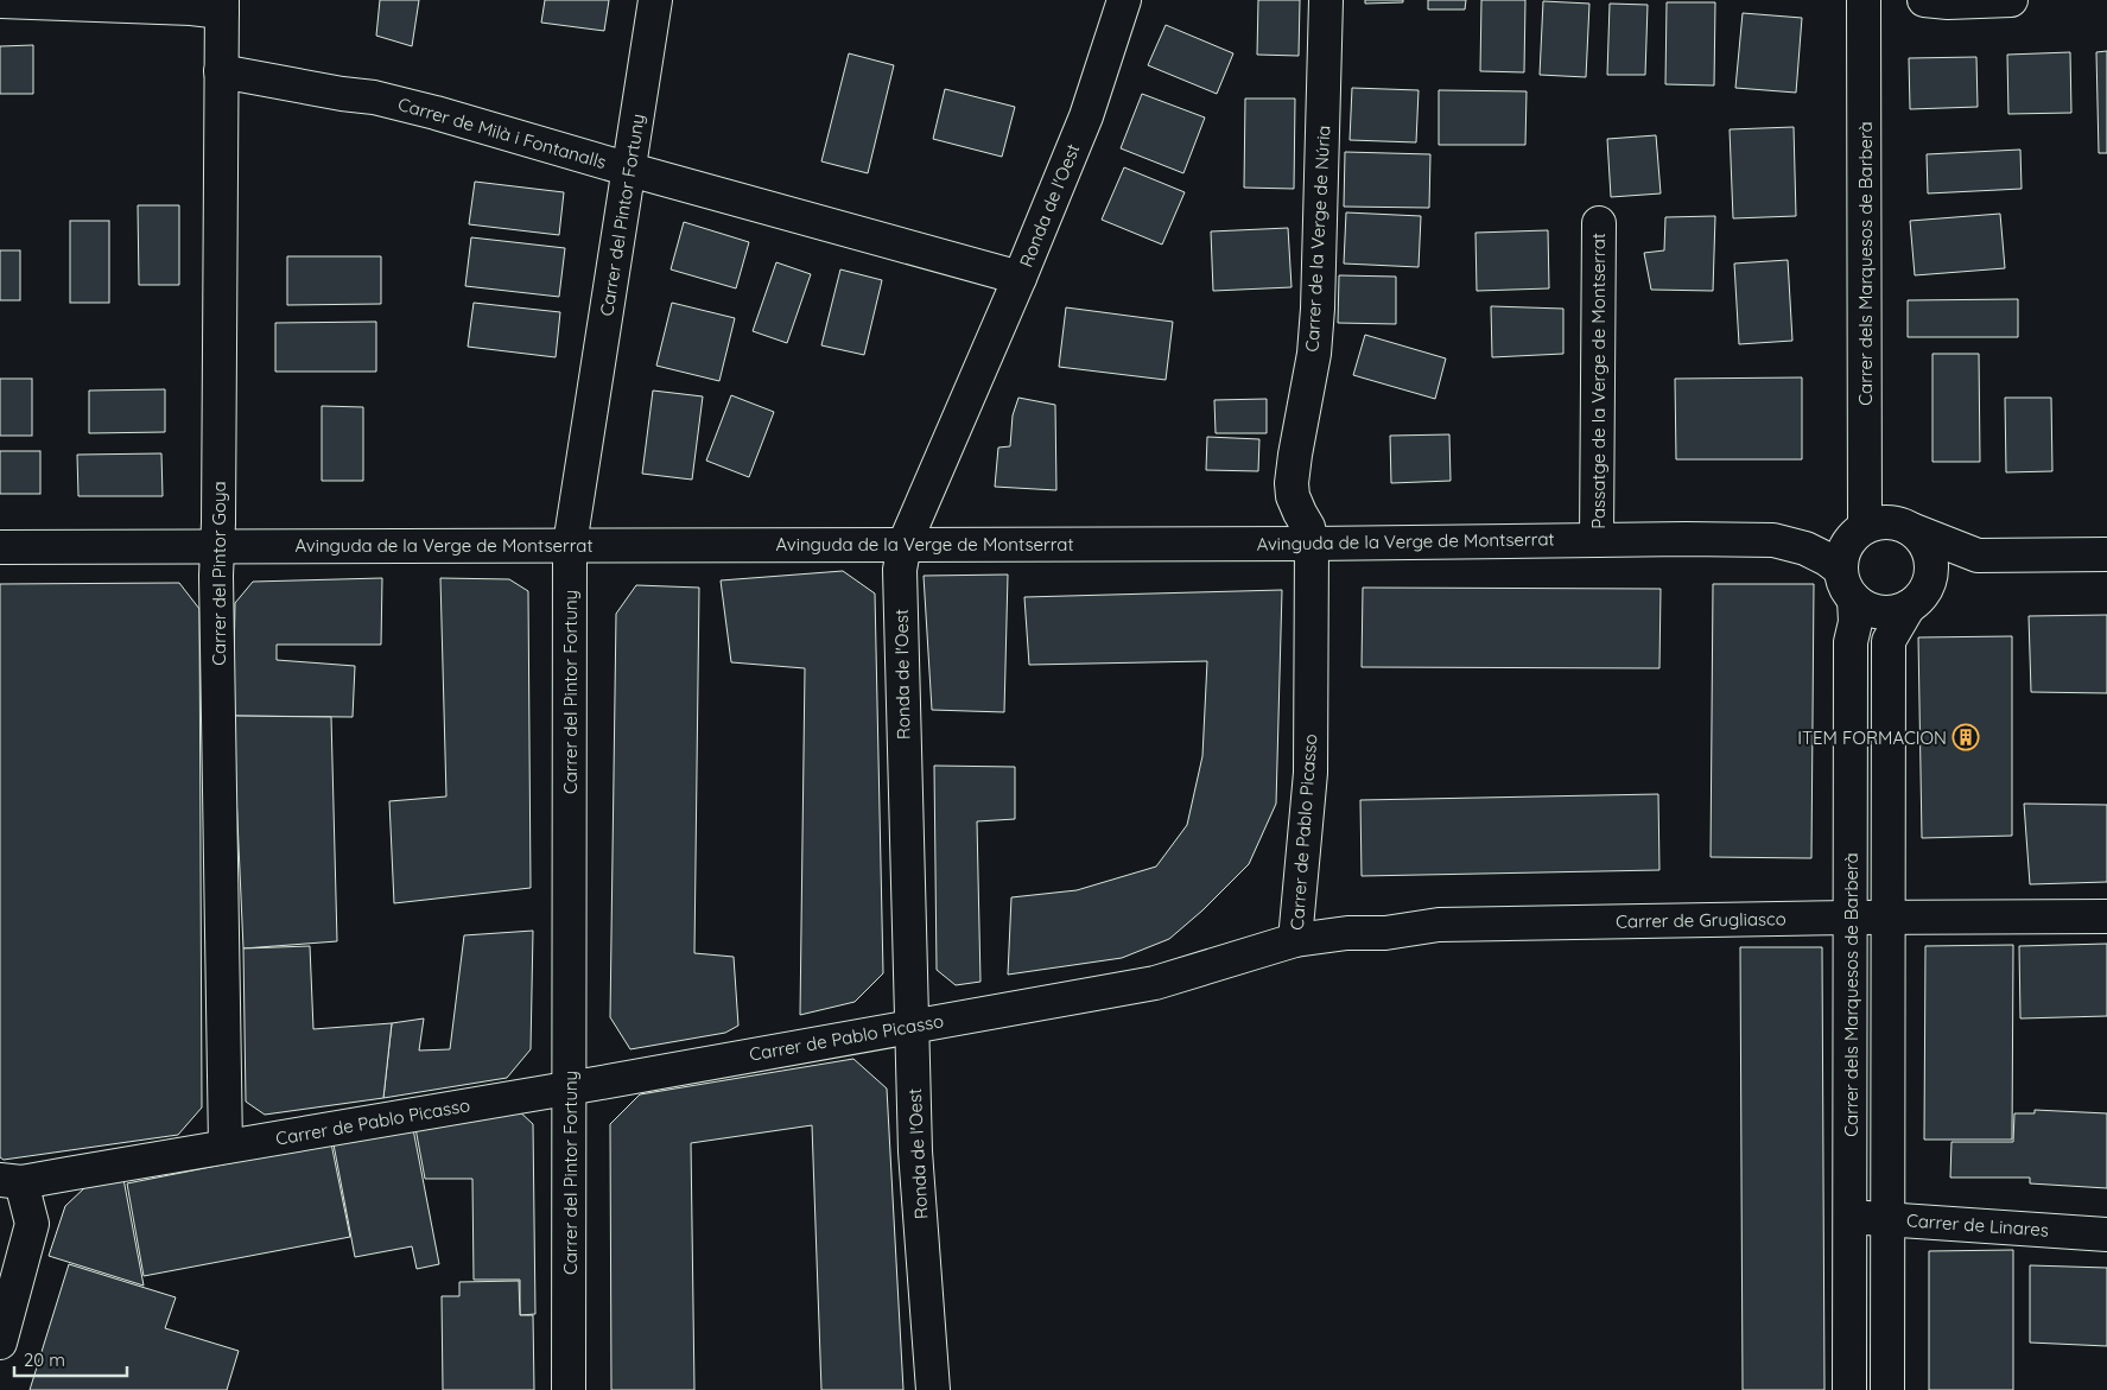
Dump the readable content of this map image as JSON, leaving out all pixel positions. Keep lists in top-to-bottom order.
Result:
{
  "streets": {
    "street": [
      "Carrer de Milà i Fontanalls",
      "Ronda de l'Oest",
      "Carrer del Pintor Fortuny",
      "Carrer de la Verge de Núria",
      "Carrer dels Marquesos de Barberà",
      "Passatge de la Verge de Montserrat",
      "Avinguda de la Verge de Montserrat",
      "Carrer del Pintor Goya",
      "Carrer de Pablo Picasso",
      "Carrer de Grugliasco",
      "Carrer de Linares"
    ]
  },
  "crossings": [
    ["Carrer de Milà i Fontanalls", "Ronda de l'Oest"],
    ["Carrer de Milà i Fontanalls", "Carrer del Pintor Fortuny"],
    ["Carrer de Milà i Fontanalls", "Carrer del Pintor Goya"],
    ["Ronda de l'Oest", "Avinguda de la Verge de Montserrat"],
    ["Ronda de l'Oest", "Carrer de Pablo Picasso"],
    ["Carrer del Pintor Fortuny", "Avinguda de la Verge de Montserrat"],
    ["Carrer del Pintor Fortuny", "Carrer de Pablo Picasso"],
    ["Carrer de la Verge de Núria", "Avinguda de la Verge de Montserrat"],
    ["Carrer de la Verge de Núria", "Carrer de Pablo Picasso"],
    ["Carrer dels Marquesos de Barberà", "Avinguda de la Verge de Montserrat"],
    ["Carrer dels Marquesos de Barberà", "Carrer de Grugliasco"],
    ["Carrer dels Marquesos de Barberà", "Carrer de Linares"],
    ["Passatge de la Verge de Montserrat", "Avinguda de la Verge de Montserrat"],
    ["Avinguda de la Verge de Montserrat", "Carrer del Pintor Goya"],
    ["Avinguda de la Verge de Montserrat", "Carrer de Pablo Picasso"],
    ["Carrer del Pintor Goya", "Carrer de Pablo Picasso"],
    ["Carrer de Pablo Picasso", "Carrer de Grugliasco"]
  ],
  "places": {
    "building": ["ITEM FORMACION"]
  },
  "scale_bar": "20 m"
}
